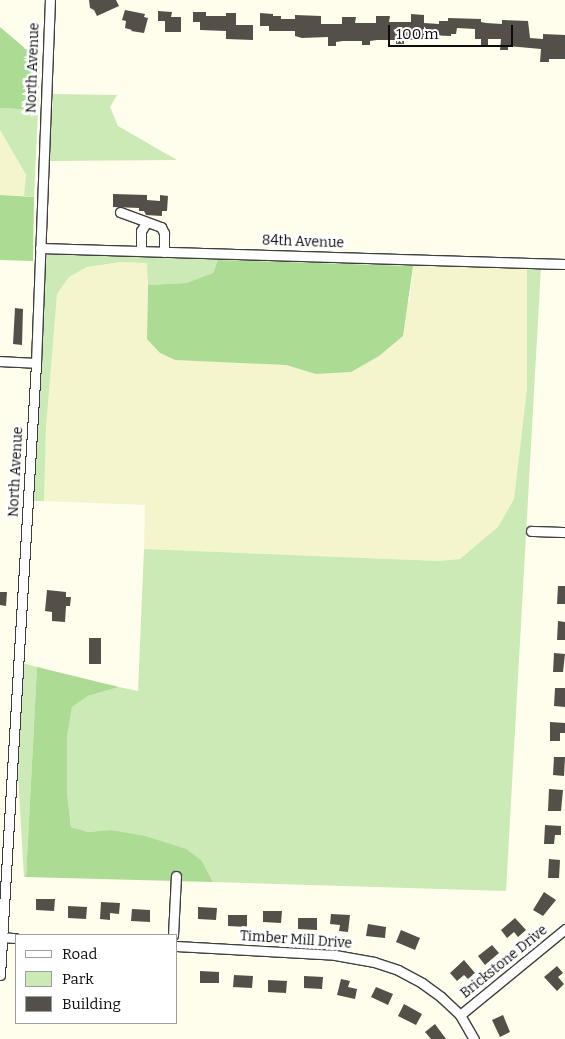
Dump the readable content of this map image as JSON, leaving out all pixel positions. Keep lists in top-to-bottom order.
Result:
{
  "streets": {
    "street": [
      "North Avenue",
      "84th Avenue",
      "Timber Mill Drive",
      "Brickstone Drive"
    ]
  },
  "crossings": [
    ["North Avenue", "84th Avenue"],
    ["Timber Mill Drive", "Brickstone Drive"]
  ],
  "legend": ["Road", "Park", "Building"],
  "scale_bar": "100 m"
}
